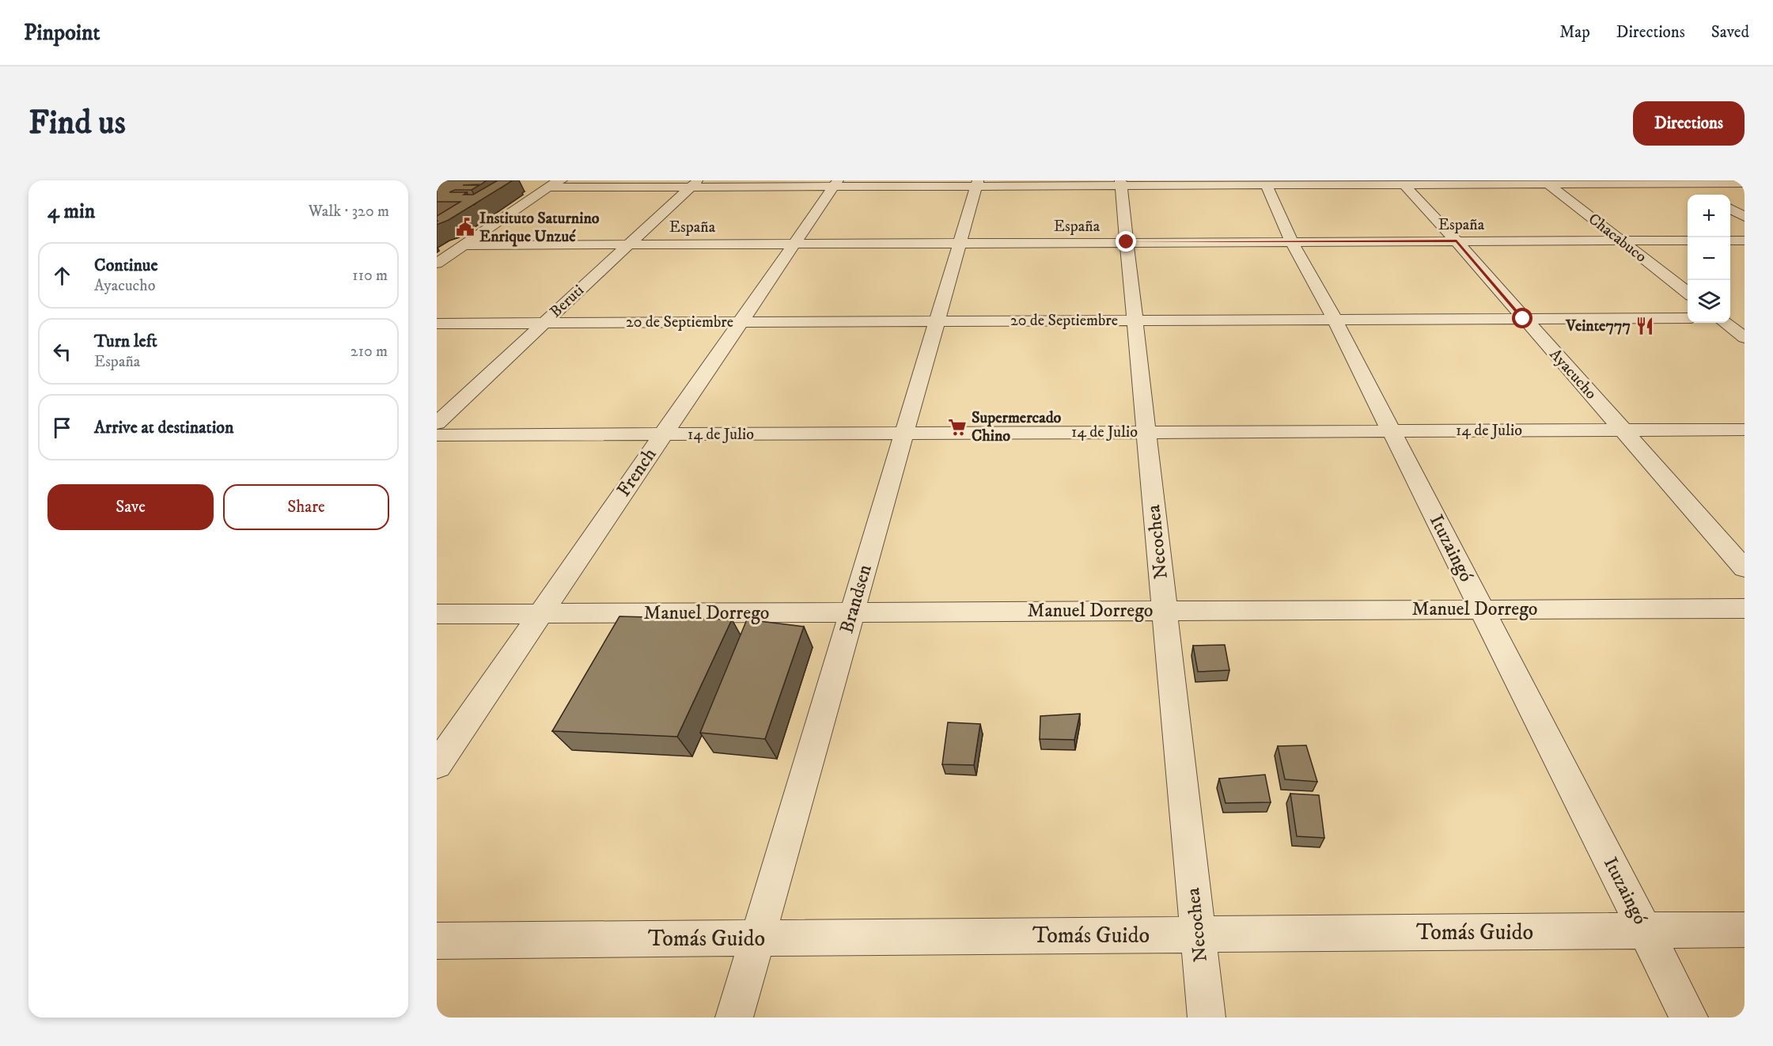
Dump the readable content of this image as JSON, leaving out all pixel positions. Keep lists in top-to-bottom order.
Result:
{
  "streets": {
    "street": [
      "España",
      "Chacabuco",
      "Beruti",
      "20 de Septiembre",
      "Ayacucho",
      "14 de Julio",
      "French",
      "Necochea",
      "Ituzaingó",
      "Brandsen",
      "Manuel Dorrego",
      "Tomás Guido"
    ]
  },
  "crossings": [
    ["España", "Chacabuco"],
    ["España", "Beruti"],
    ["España", "Ayacucho"],
    ["España", "French"],
    ["España", "Necochea"],
    ["España", "Ituzaingó"],
    ["España", "Brandsen"],
    ["Beruti", "20 de Septiembre"],
    ["20 de Septiembre", "Ayacucho"],
    ["20 de Septiembre", "French"],
    ["20 de Septiembre", "Necochea"],
    ["20 de Septiembre", "Ituzaingó"],
    ["20 de Septiembre", "Brandsen"],
    ["Ayacucho", "14 de Julio"],
    ["14 de Julio", "French"],
    ["14 de Julio", "Necochea"],
    ["14 de Julio", "Ituzaingó"],
    ["14 de Julio", "Brandsen"],
    ["French", "Manuel Dorrego"],
    ["Necochea", "Manuel Dorrego"],
    ["Necochea", "Tomás Guido"],
    ["Ituzaingó", "Manuel Dorrego"],
    ["Ituzaingó", "Tomás Guido"],
    ["Brandsen", "Manuel Dorrego"],
    ["Brandsen", "Tomás Guido"]
  ],
  "places": {
    "public building": ["Instituto Saturnino Enrique Unzué"],
    "restaurant": ["Veinte777"],
    "supermarket": ["Supermercado Chino"]
  },
  "page": {
    "header": "Pinpoint",
    "nav": ["Map", "Directions", "Saved"],
    "buttons": [
      "Directions",
      ["Save", "Share"]
    ],
    "title": "Find us",
    "heading": ["4 min", "Walk · 320 m"],
    "map_buttons": ["+", "−"],
    "list": [
      ["Continue", "Ayacucho", "110 m"],
      ["Turn left", "España", "210 m"],
      "Arrive at destination"
    ]
  }
}
